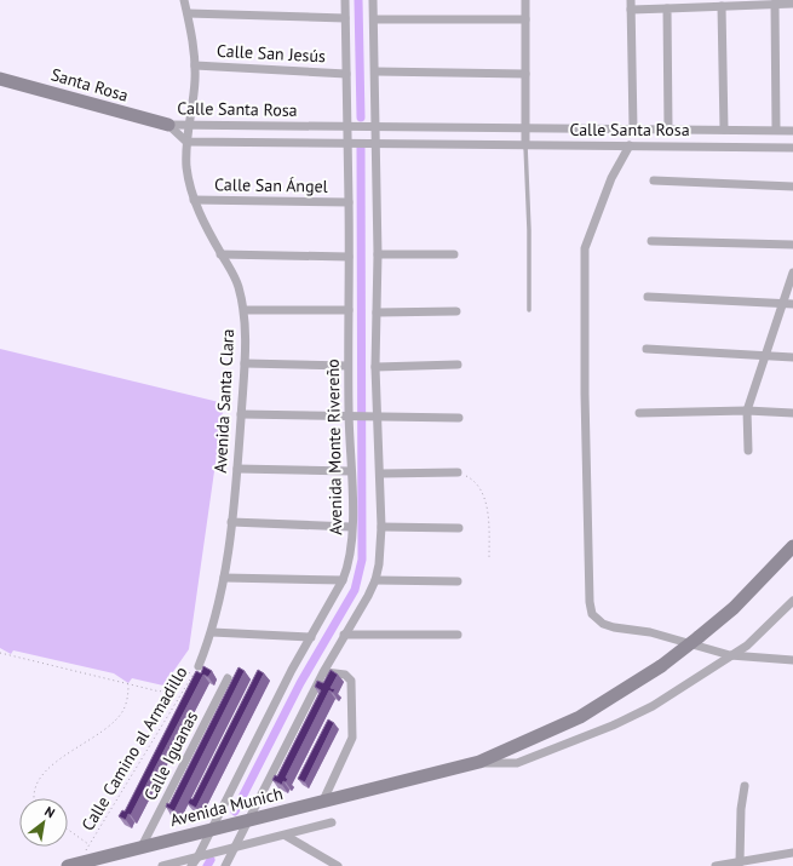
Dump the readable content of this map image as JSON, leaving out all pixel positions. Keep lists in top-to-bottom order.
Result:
{
  "streets": {
    "main road": ["Santa Rosa", "Avenida Munich"],
    "street": [
      "Calle San Jesús",
      "Calle Santa Rosa",
      "Calle San Ángel",
      "Avenida Santa Clara",
      "Avenida Monte Rivereño",
      "Calle Iguanas"
    ],
    "path": ["Calle Camino al Armadillo"]
  },
  "crossings": [
    ["Calle San Jesús", "Avenida Santa Clara"],
    ["Calle San Jesús", "Avenida Monte Rivereño"],
    ["Santa Rosa", "Calle Santa Rosa"],
    ["Calle Santa Rosa", "Avenida Santa Clara"],
    ["Calle Santa Rosa", "Avenida Monte Rivereño"],
    ["Calle San Ángel", "Avenida Santa Clara"],
    ["Calle San Ángel", "Avenida Monte Rivereño"],
    ["Avenida Santa Clara", "Calle Camino al Armadillo"],
    ["Avenida Monte Rivereño", "Avenida Munich"],
    ["Calle Camino al Armadillo", "Avenida Munich"],
    ["Calle Iguanas", "Avenida Munich"]
  ],
  "north": "top right"
}
